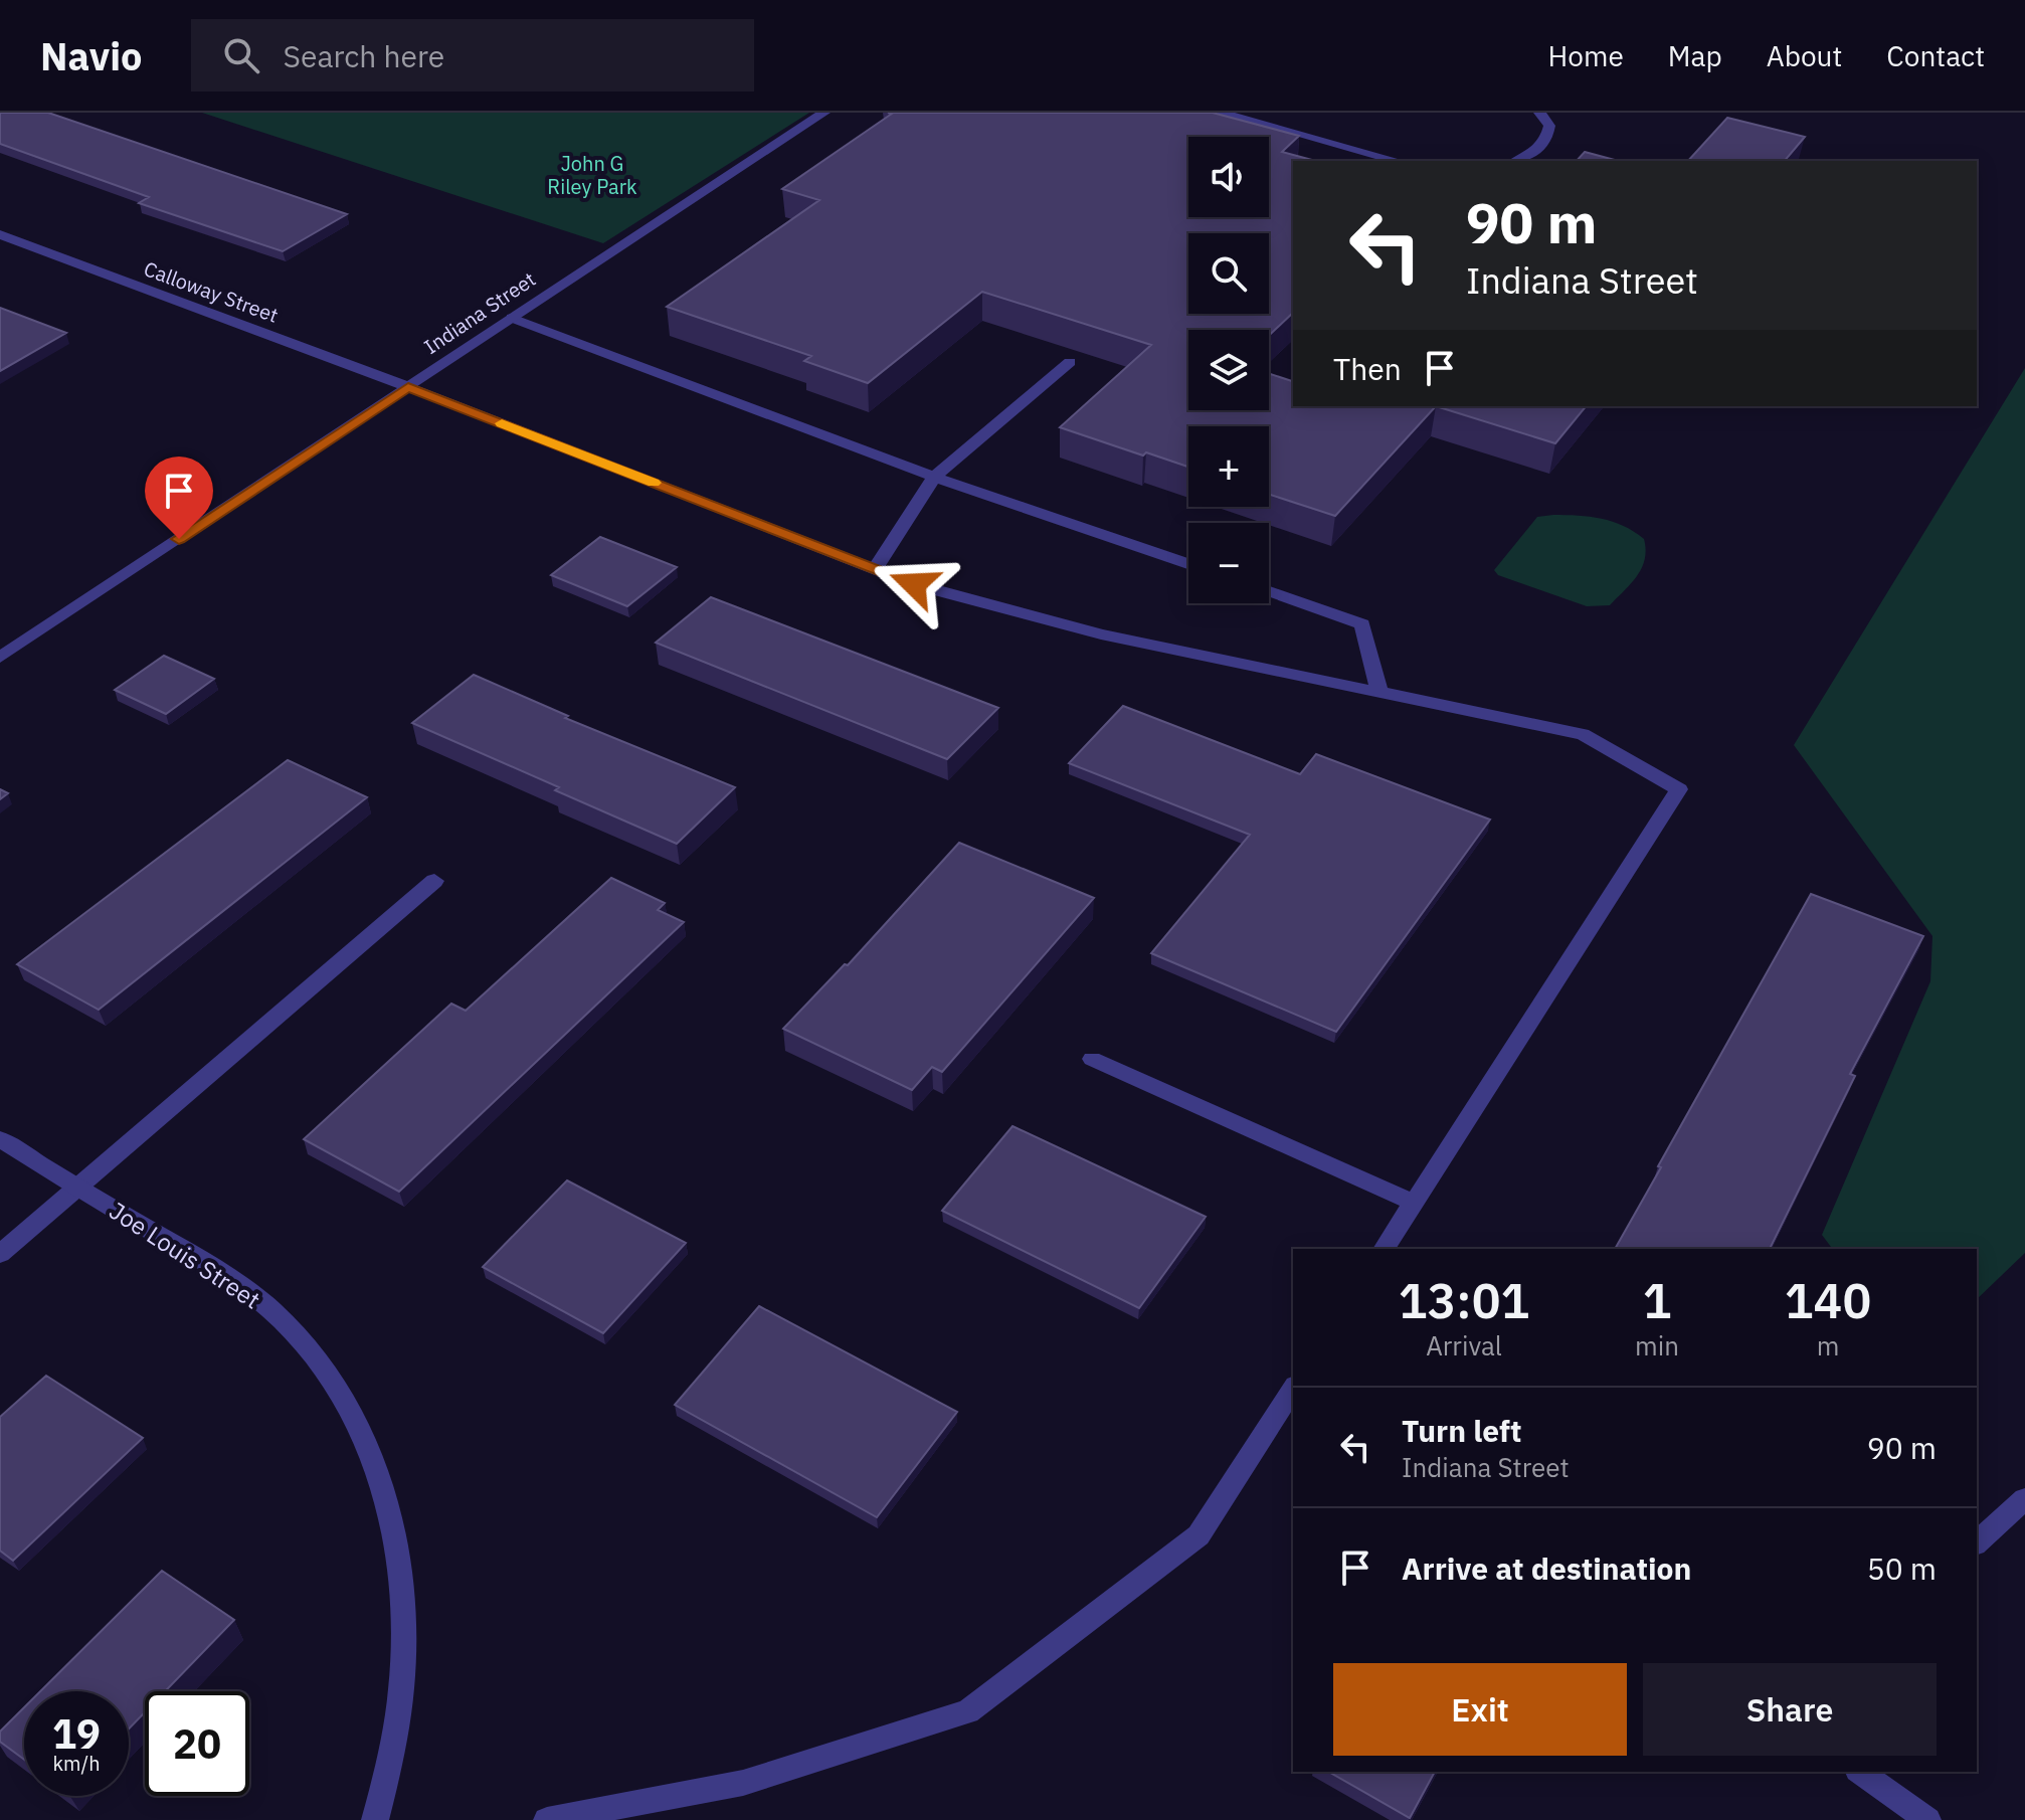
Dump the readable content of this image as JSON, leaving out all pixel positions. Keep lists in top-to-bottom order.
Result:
{
  "streets": {
    "street": ["Calloway Street", "Indiana Street", "Joe Louis Street"]
  },
  "crossings": [
    ["Calloway Street", "Indiana Street"]
  ],
  "parks": ["John G Riley Park"],
  "page": {
    "header": "Navio",
    "search": "Search here",
    "nav": [
      "Home",
      "Map",
      "About",
      "Contact"
    ],
    "map_buttons": ["+", "−"],
    "turn": ["90 m", "Indiana Street"],
    "then": "Then",
    "eta": [
      "13:01",
      "Arrival",
      "1",
      "min",
      "140",
      "m"
    ],
    "list": [
      {
        "name": "Turn left",
        "note": "Indiana Street",
        "value": "90 m"
      },
      {
        "name": "Arrive at destination",
        "value": "50 m"
      }
    ],
    "buttons": ["Exit", "Share"],
    "speed": "19 km/h",
    "limit": "20"
  }
}
